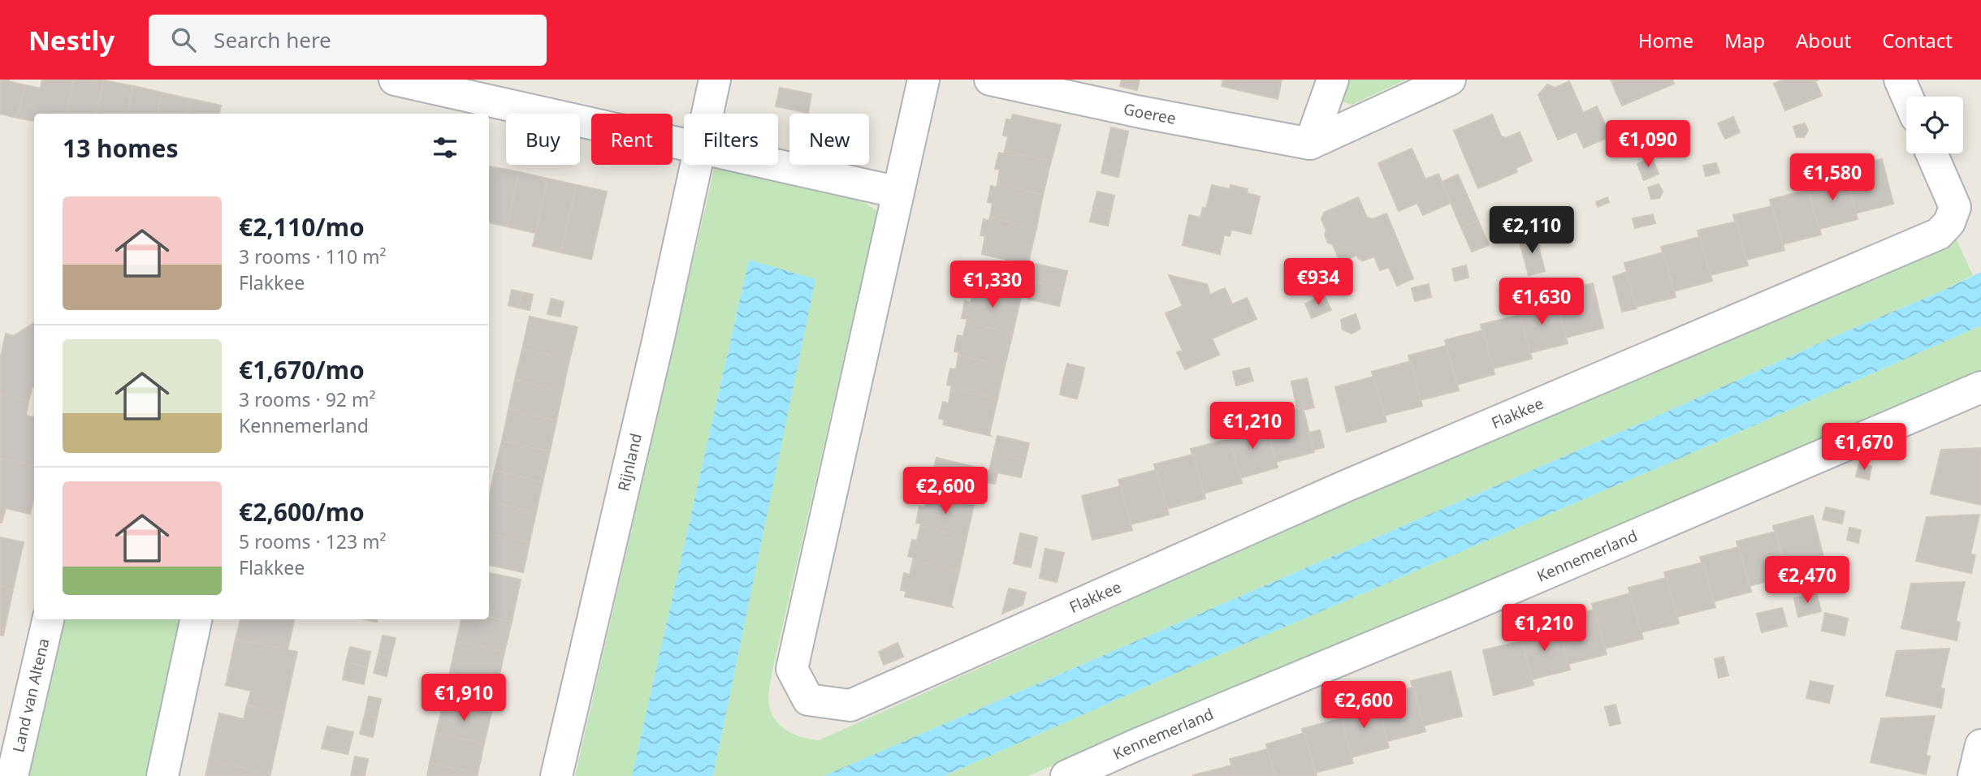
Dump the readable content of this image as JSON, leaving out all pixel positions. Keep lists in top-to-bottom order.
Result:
{
  "streets": {
    "street": [
      "Goeree",
      "Flakkee",
      "Rijnland",
      "Kennemerland",
      "Land van Altena"
    ]
  },
  "page": {
    "header": "Nestly",
    "search": "Search here",
    "nav": [
      "Home",
      "Map",
      "About",
      "Contact"
    ],
    "chip": [
      "Buy",
      "Rent",
      "Filters",
      "New"
    ],
    "heading": "13 homes",
    "price": [
      "€1,090",
      "€1,580",
      "€2,110",
      "€934",
      "€1,330",
      "€1,630",
      "€1,210",
      "€1,670",
      "€2,600",
      "€2,470",
      "€1,210",
      "€1,910",
      "€2,600"
    ],
    "list": [
      {
        "name": "€2,110/mo",
        "note": "3 rooms · 110 m² · Flakkee"
      },
      {
        "name": "€1,670/mo",
        "note": "3 rooms · 92 m² · Kennemerland"
      },
      {
        "name": "€2,600/mo",
        "note": "5 rooms · 123 m² · Flakkee"
      }
    ]
  }
}
